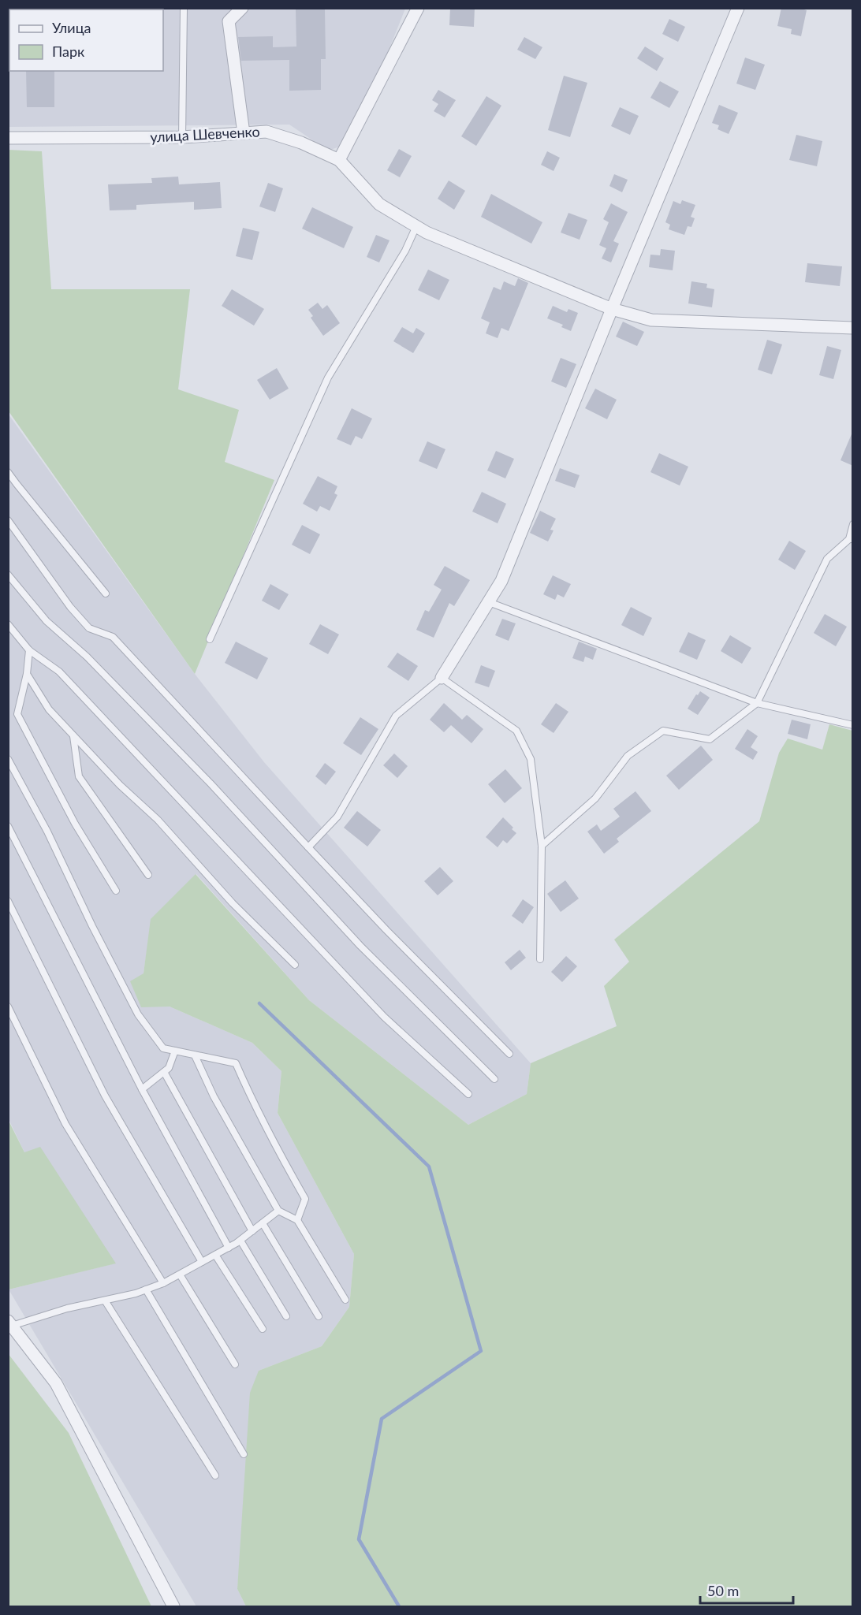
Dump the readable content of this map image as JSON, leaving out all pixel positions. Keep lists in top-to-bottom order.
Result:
{
  "streets": {
    "street": ["улица Шевченко"]
  },
  "legend": ["Улица", "Парк"],
  "scale_bar": "50 m"
}
